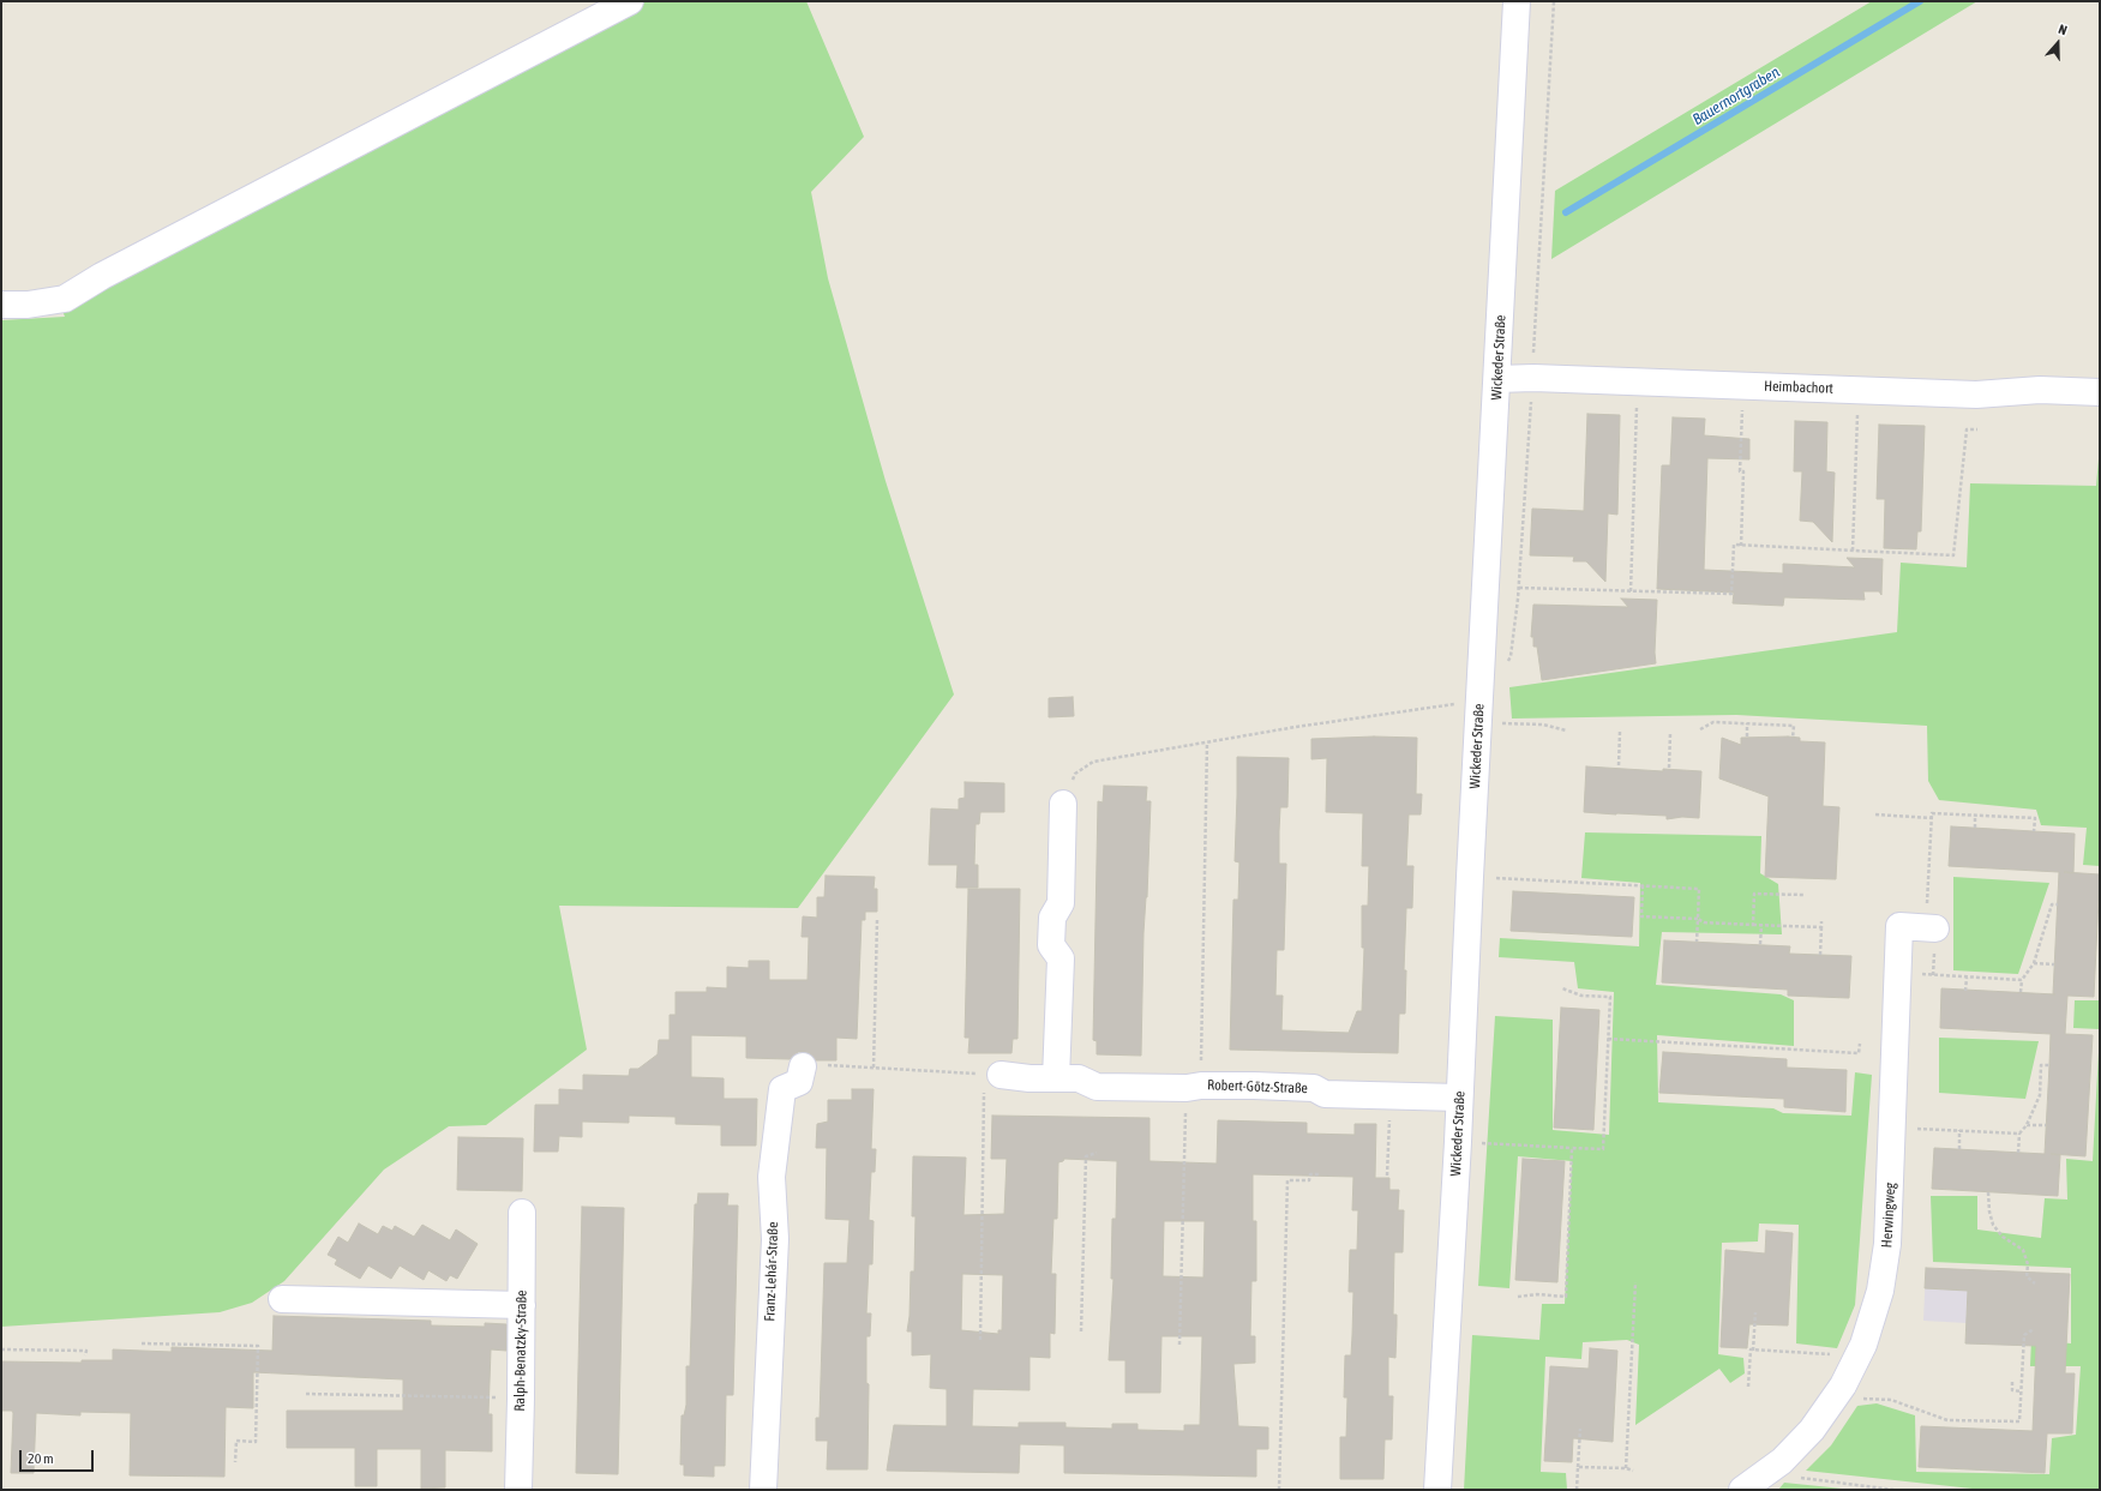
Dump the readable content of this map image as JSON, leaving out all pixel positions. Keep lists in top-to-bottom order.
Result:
{
  "streets": {
    "street": [
      "Wickeder Straße",
      "Heimbachort",
      "Robert-Götz-Straße",
      "Herwingweg",
      "Franz-Lehár-Straße",
      "Ralph-Benatzky-Straße"
    ]
  },
  "crossings": [
    ["Wickeder Straße", "Heimbachort"],
    ["Wickeder Straße", "Robert-Götz-Straße"]
  ],
  "water": ["Bauernortgraben"],
  "scale_bar": "20 m",
  "north": "top"
}
